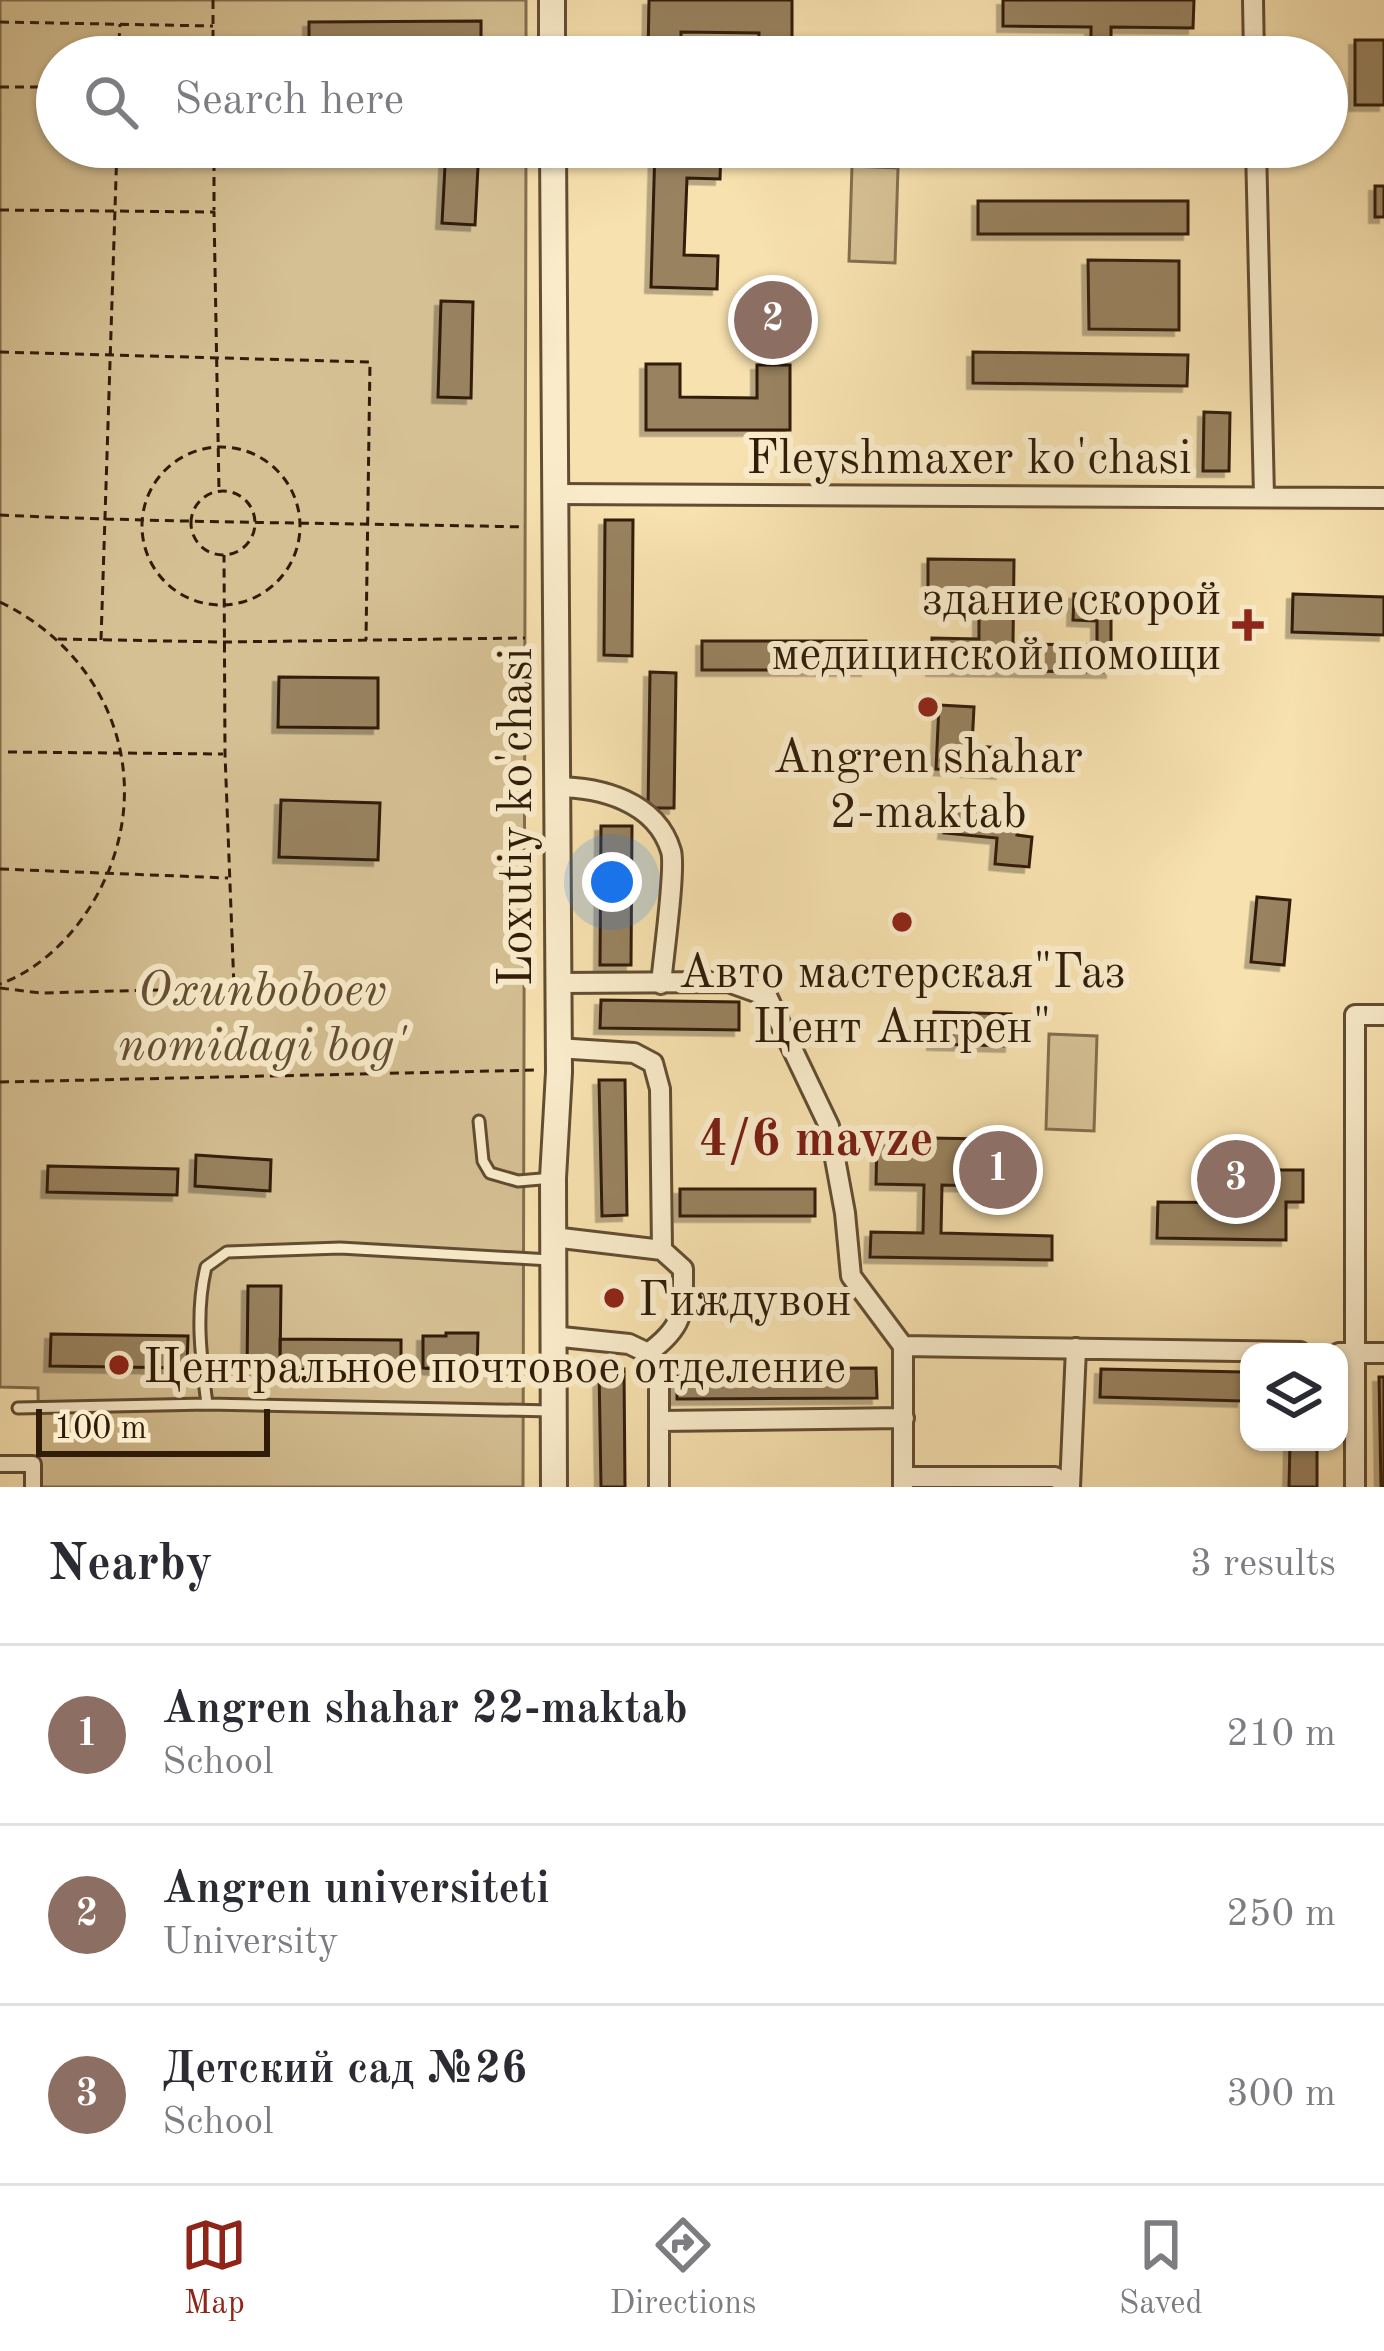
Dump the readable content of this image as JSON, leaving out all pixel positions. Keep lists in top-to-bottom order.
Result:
{
  "streets": {
    "street": ["Fleyshmaxer ko'chasi", "Loxutiy ko'chasi"]
  },
  "crossings": [
    ["Fleyshmaxer ko'chasi", "Loxutiy ko'chasi"]
  ],
  "districts": ["4/6 mavze"],
  "parks": ["Oxunboboev nomidagi bog'"],
  "places": {
    "health": ["здание скорой медицинской помощи"],
    "other": [
      "Angren shahar 2-maktab",
      "Авто мастерская\"Газ Цент Ангрен\"",
      "Гиждувон",
      "Центральное почтовое отделение"
    ]
  },
  "scale_bar": "100 m",
  "page": {
    "search": "Search here",
    "pins": ["2", "1", "3"],
    "scale": "100 m",
    "heading": ["Nearby", "3 results"],
    "list": [
      {
        "mark": "1",
        "name": "Angren shahar 22-maktab",
        "note": "School",
        "value": "210 m"
      },
      {
        "mark": "2",
        "name": "Angren universiteti",
        "note": "University",
        "value": "250 m"
      },
      {
        "mark": "3",
        "name": "Детский сад №26",
        "note": "School",
        "value": "300 m"
      }
    ],
    "nav": ["Map", "Directions", "Saved"]
  }
}
